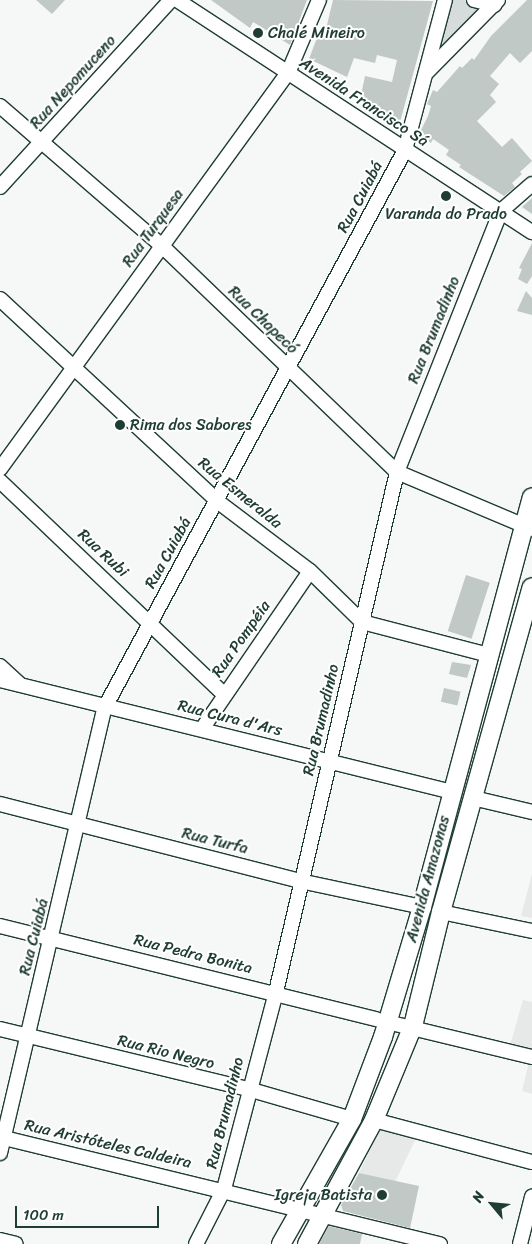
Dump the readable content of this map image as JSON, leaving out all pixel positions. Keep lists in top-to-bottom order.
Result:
{
  "streets": {
    "main road": ["Avenida Amazonas"],
    "street": [
      "Rua Nepomuceno",
      "Avenida Francisco Sá",
      "Rua Cuiabá",
      "Rua Turquesa",
      "Rua Chapecó",
      "Rua Brumadinho",
      "Rua Esmeralda",
      "Rua Rubi",
      "Rua Pompéia",
      "Rua Cura d'Ars",
      "Rua Turfa",
      "Rua Pedra Bonita",
      "Rua Rio Negro",
      "Rua Aristóteles Caldeira"
    ]
  },
  "crossings": [
    ["Rua Nepomuceno", "Rua Chapecó"],
    ["Avenida Francisco Sá", "Rua Cuiabá"],
    ["Avenida Francisco Sá", "Rua Turquesa"],
    ["Avenida Francisco Sá", "Rua Brumadinho"],
    ["Rua Cuiabá", "Rua Chapecó"],
    ["Rua Cuiabá", "Rua Esmeralda"],
    ["Rua Cuiabá", "Rua Rubi"],
    ["Rua Cuiabá", "Rua Cura d'Ars"],
    ["Rua Cuiabá", "Rua Turfa"],
    ["Rua Cuiabá", "Rua Pedra Bonita"],
    ["Rua Cuiabá", "Rua Rio Negro"],
    ["Rua Cuiabá", "Rua Aristóteles Caldeira"],
    ["Rua Turquesa", "Rua Chapecó"],
    ["Rua Turquesa", "Rua Esmeralda"],
    ["Rua Chapecó", "Rua Brumadinho"],
    ["Rua Chapecó", "Avenida Amazonas"],
    ["Rua Brumadinho", "Rua Esmeralda"],
    ["Rua Brumadinho", "Rua Cura d'Ars"],
    ["Rua Brumadinho", "Rua Turfa"],
    ["Rua Brumadinho", "Rua Pedra Bonita"],
    ["Rua Brumadinho", "Rua Rio Negro"],
    ["Rua Brumadinho", "Rua Aristóteles Caldeira"],
    ["Rua Esmeralda", "Rua Pompéia"],
    ["Rua Rubi", "Rua Pompéia"],
    ["Rua Pompéia", "Rua Cura d'Ars"],
    ["Rua Cura d'Ars", "Avenida Amazonas"],
    ["Rua Turfa", "Avenida Amazonas"],
    ["Avenida Amazonas", "Rua Pedra Bonita"],
    ["Avenida Amazonas", "Rua Rio Negro"],
    ["Avenida Amazonas", "Rua Aristóteles Caldeira"]
  ],
  "places": [
    "Chalé Mineiro",
    "Varanda do Prado",
    "Rima dos Sabores",
    "Igreja Batista"
  ],
  "scale_bar": "100 m",
  "north": "top left"
}
